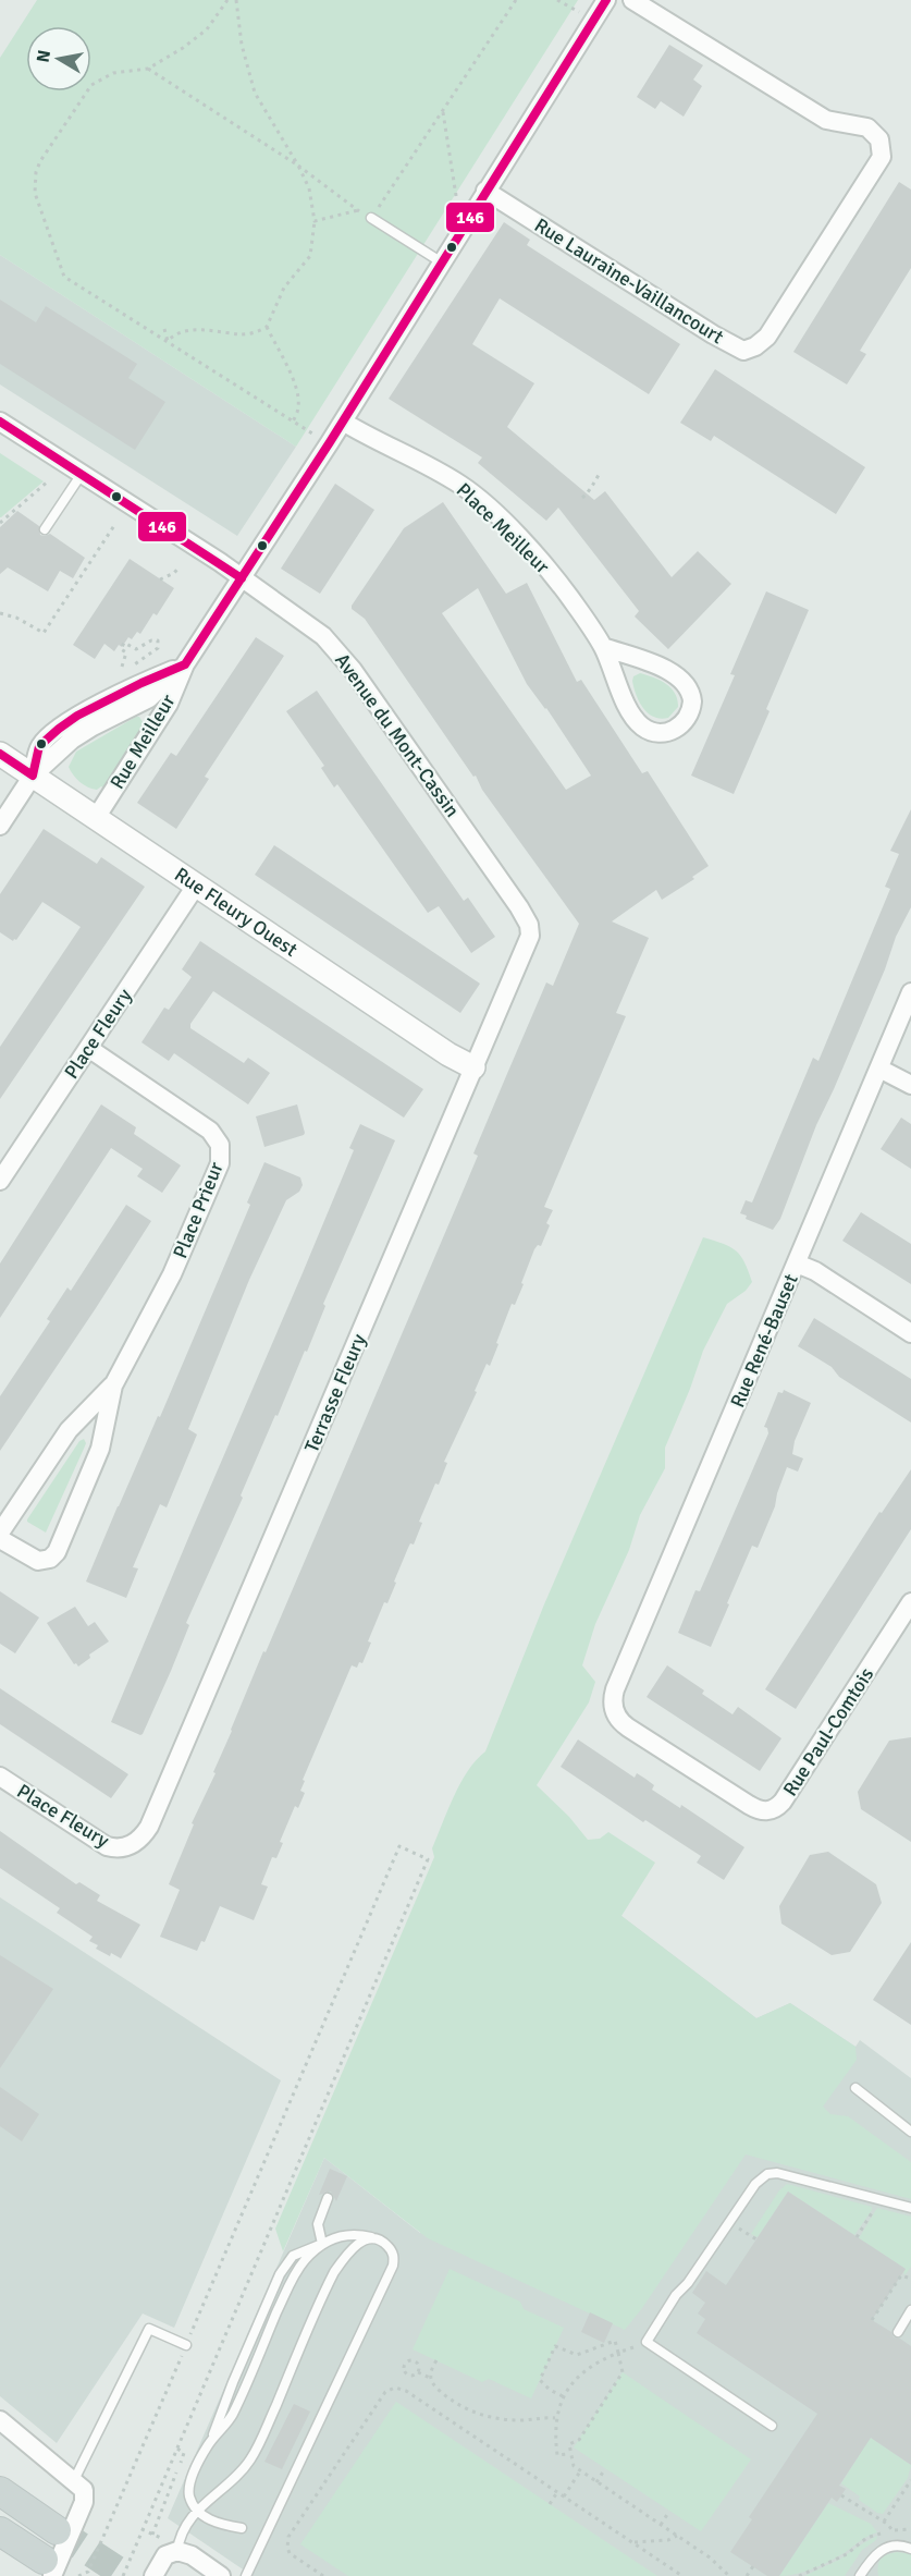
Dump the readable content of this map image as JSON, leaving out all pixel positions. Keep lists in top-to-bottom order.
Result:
{
  "streets": {
    "street": [
      "Rue Lauraine-Vaillancourt",
      "Place Meilleur",
      "Avenue du Mont-Cassin",
      "Rue Meilleur",
      "Rue Fleury Ouest",
      "Place Fleury",
      "Place Prieur",
      "Rue René-Bauset",
      "Terrasse Fleury",
      "Rue Paul-Comtois"
    ]
  },
  "crossings": [
    ["Rue Lauraine-Vaillancourt", "Rue Meilleur"],
    ["Place Meilleur", "Rue Meilleur"],
    ["Avenue du Mont-Cassin", "Rue Meilleur"],
    ["Avenue du Mont-Cassin", "Terrasse Fleury"],
    ["Rue Meilleur", "Rue Fleury Ouest"],
    ["Rue Fleury Ouest", "Place Fleury"],
    ["Rue Fleury Ouest", "Terrasse Fleury"],
    ["Place Fleury", "Place Prieur"],
    ["Place Fleury", "Terrasse Fleury"],
    ["Rue René-Bauset", "Rue Paul-Comtois"]
  ],
  "lines": ["transit line 146"],
  "north": "left"
}
